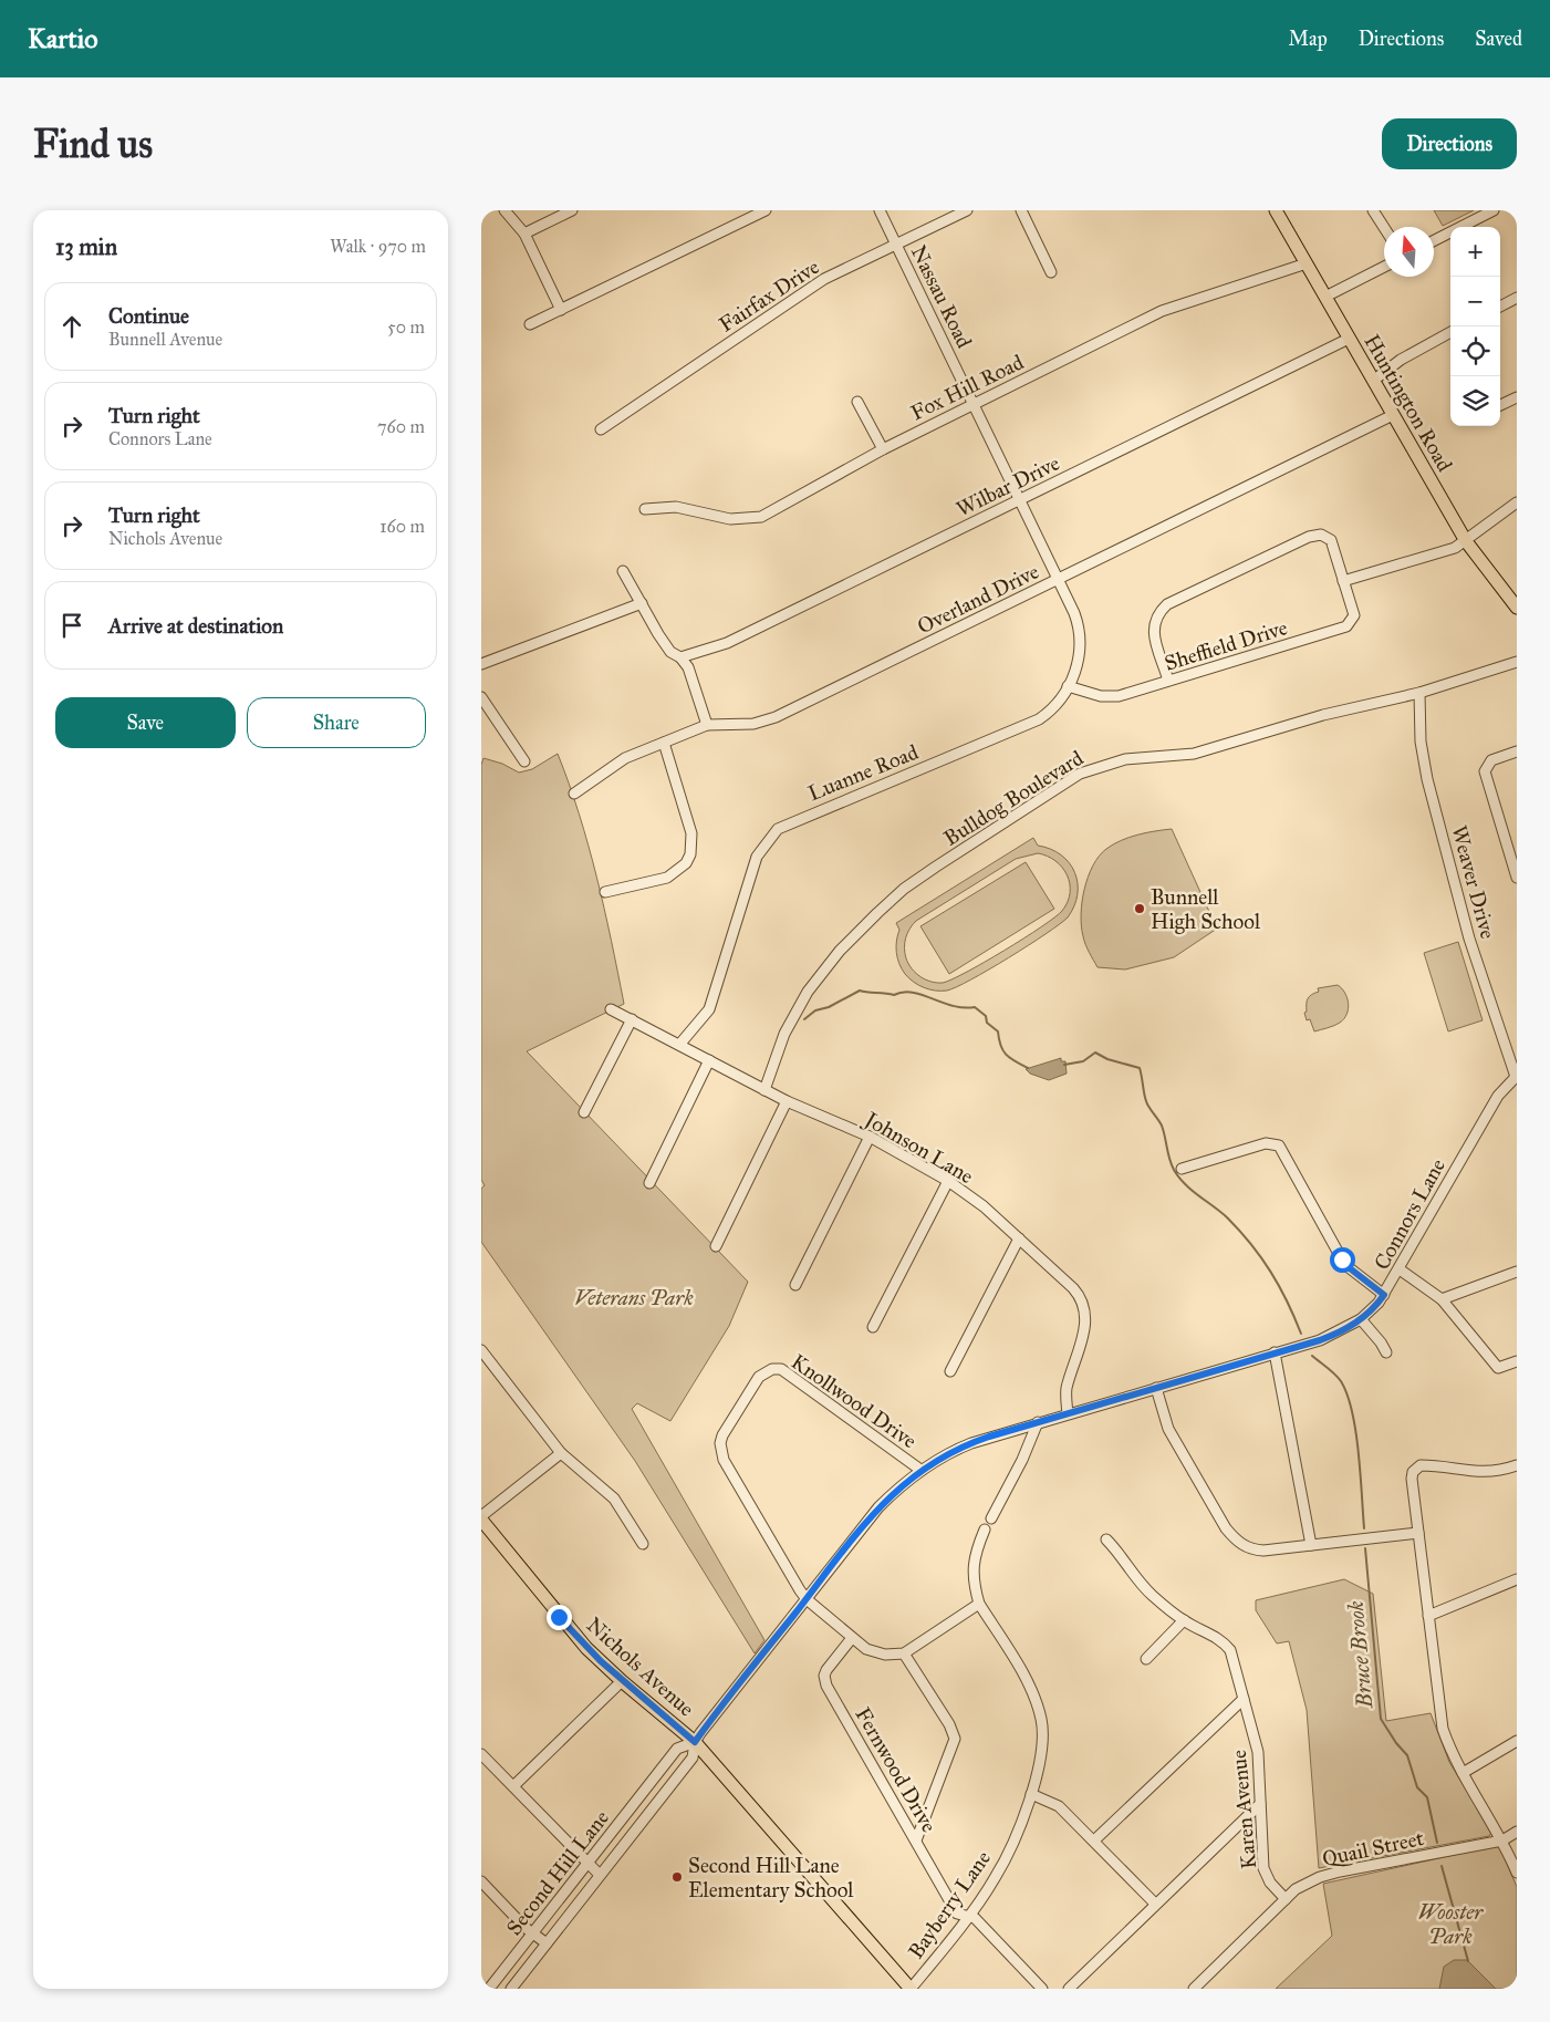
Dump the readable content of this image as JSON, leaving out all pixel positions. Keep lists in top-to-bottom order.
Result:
{
  "streets": {
    "main road": ["Huntington Road", "Nichols Avenue"],
    "street": [
      "Fairfax Drive",
      "Nassau Road",
      "Fox Hill Road",
      "Wilbar Drive",
      "Overland Drive",
      "Sheffield Drive",
      "Luanne Road",
      "Bulldog Boulevard",
      "Weaver Drive",
      "Johnson Lane",
      "Connors Lane",
      "Knollwood Drive",
      "Fernwood Drive",
      "Karen Avenue",
      "Quail Street",
      "Second Hill Lane",
      "Bayberry Lane"
    ]
  },
  "crossings": [
    ["Fairfax Drive", "Nassau Road"],
    ["Nassau Road", "Fox Hill Road"],
    ["Nassau Road", "Wilbar Drive"],
    ["Nassau Road", "Overland Drive"],
    ["Nassau Road", "Luanne Road"],
    ["Fox Hill Road", "Huntington Road"],
    ["Huntington Road", "Wilbar Drive"],
    ["Huntington Road", "Overland Drive"],
    ["Overland Drive", "Luanne Road"],
    ["Sheffield Drive", "Luanne Road"],
    ["Luanne Road", "Johnson Lane"],
    ["Bulldog Boulevard", "Weaver Drive"],
    ["Bulldog Boulevard", "Johnson Lane"],
    ["Weaver Drive", "Connors Lane"],
    ["Johnson Lane", "Connors Lane"],
    ["Connors Lane", "Knollwood Drive"],
    ["Connors Lane", "Nichols Avenue"],
    ["Connors Lane", "Second Hill Lane"],
    ["Knollwood Drive", "Fernwood Drive"],
    ["Nichols Avenue", "Second Hill Lane"],
    ["Nichols Avenue", "Bayberry Lane"],
    ["Fernwood Drive", "Bayberry Lane"],
    ["Karen Avenue", "Quail Street"]
  ],
  "water": ["Bruce Brook"],
  "parks": ["Veterans Park", "Wooster Park"],
  "places": ["Bunnell High School", "Second Hill Lane Elementary School"],
  "north": "top",
  "page": {
    "header": "Kartio",
    "nav": ["Map", "Directions", "Saved"],
    "buttons": [
      "Directions",
      ["Save", "Share"]
    ],
    "title": "Find us",
    "heading": ["13 min", "Walk · 970 m"],
    "map_buttons": ["+", "−"],
    "list": [
      ["Continue", "Bunnell Avenue", "50 m"],
      ["Turn right", "Connors Lane", "760 m"],
      ["Turn right", "Nichols Avenue", "160 m"],
      "Arrive at destination"
    ]
  }
}
